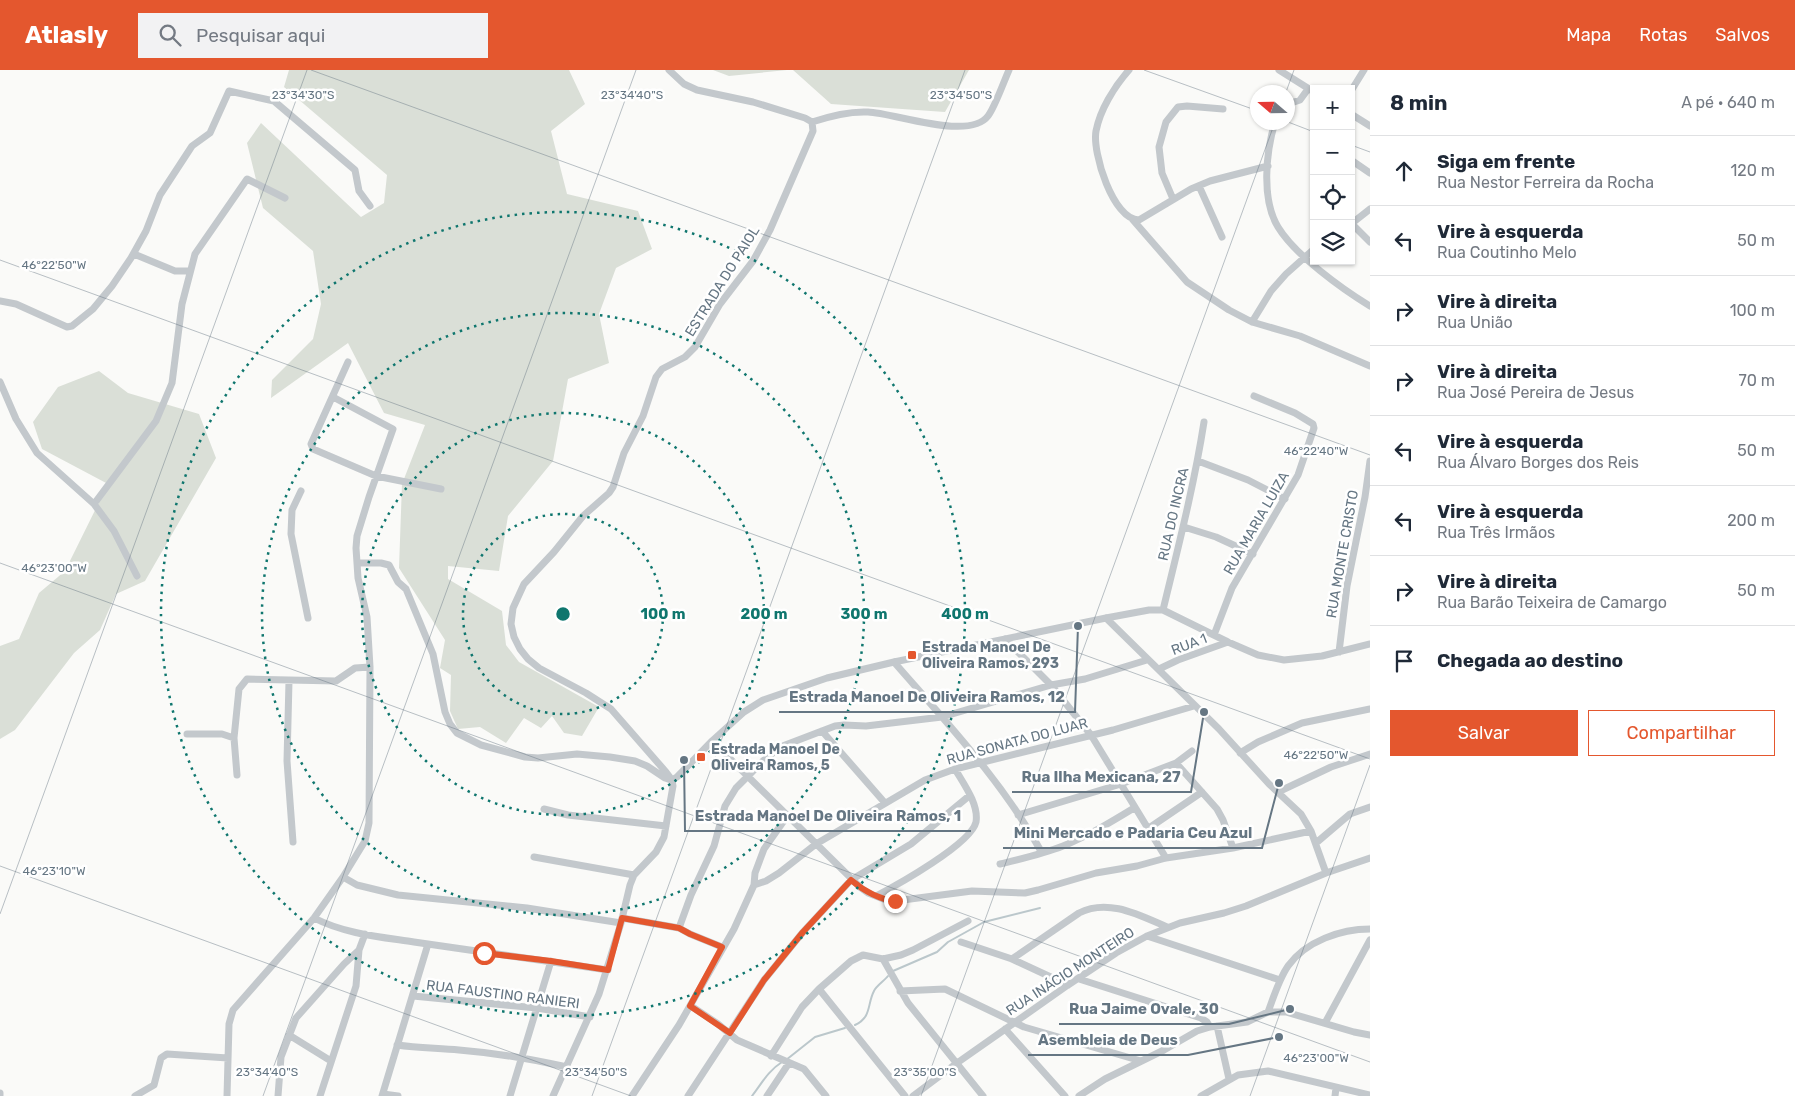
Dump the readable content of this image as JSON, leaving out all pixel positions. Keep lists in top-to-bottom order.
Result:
{
  "streets": {
    "street": [
      "ESTRADA DO PAIOL",
      "RUA DO INCRA",
      "RUA MARIA LUIZA",
      "RUA MONTE CRISTO",
      "RUA 1",
      "RUA SONATA DO LUAR",
      "RUA INÁCIO MONTEIRO",
      "RUA FAUSTINO RANIERI"
    ]
  },
  "places": {
    "other": [
      "Estrada Manoel De Oliveira Ramos, 12",
      "Rua Ilha Mexicana, 27",
      "Estrada Manoel De Oliveira Ramos, 1",
      "Mini Mercado e Padaria Ceu Azul",
      "Rua Jaime Ovale, 30",
      "Asembleia de Deus"
    ],
    "transit": ["Estrada Manoel De Oliveira Ramos, 293", "Estrada Manoel De Oliveira Ramos, 5"]
  },
  "north": "left",
  "page": {
    "header": "Atlasly",
    "search": "Pesquisar aqui",
    "nav": ["Mapa", "Rotas", "Salvos"],
    "heading": ["8 min", "A pé · 640 m"],
    "map_buttons": ["+", "−"],
    "list": [
      ["Siga em frente", "Rua Nestor Ferreira da Rocha", "120 m"],
      ["Vire à esquerda", "Rua Coutinho Melo", "50 m"],
      ["Vire à direita", "Rua União", "100 m"],
      ["Vire à direita", "Rua José Pereira de Jesus", "70 m"],
      ["Vire à esquerda", "Rua Álvaro Borges dos Reis", "50 m"],
      ["Vire à esquerda", "Rua Três Irmãos", "200 m"],
      ["Vire à direita", "Rua Barão Teixeira de Camargo", "50 m"],
      "Chegada ao destino"
    ],
    "buttons": ["Salvar", "Compartilhar"]
  },
  "coordinates": [
    "23°34'30\"S",
    "23°34'50\"S",
    "23°34'40\"S",
    "46°22'50\"W",
    "46°22'40\"W",
    "46°23'00\"W",
    "46°23'10\"W",
    "23°35'00\"S"
  ],
  "rings": [
    "100 m",
    "200 m",
    "300 m",
    "400 m"
  ]
}
